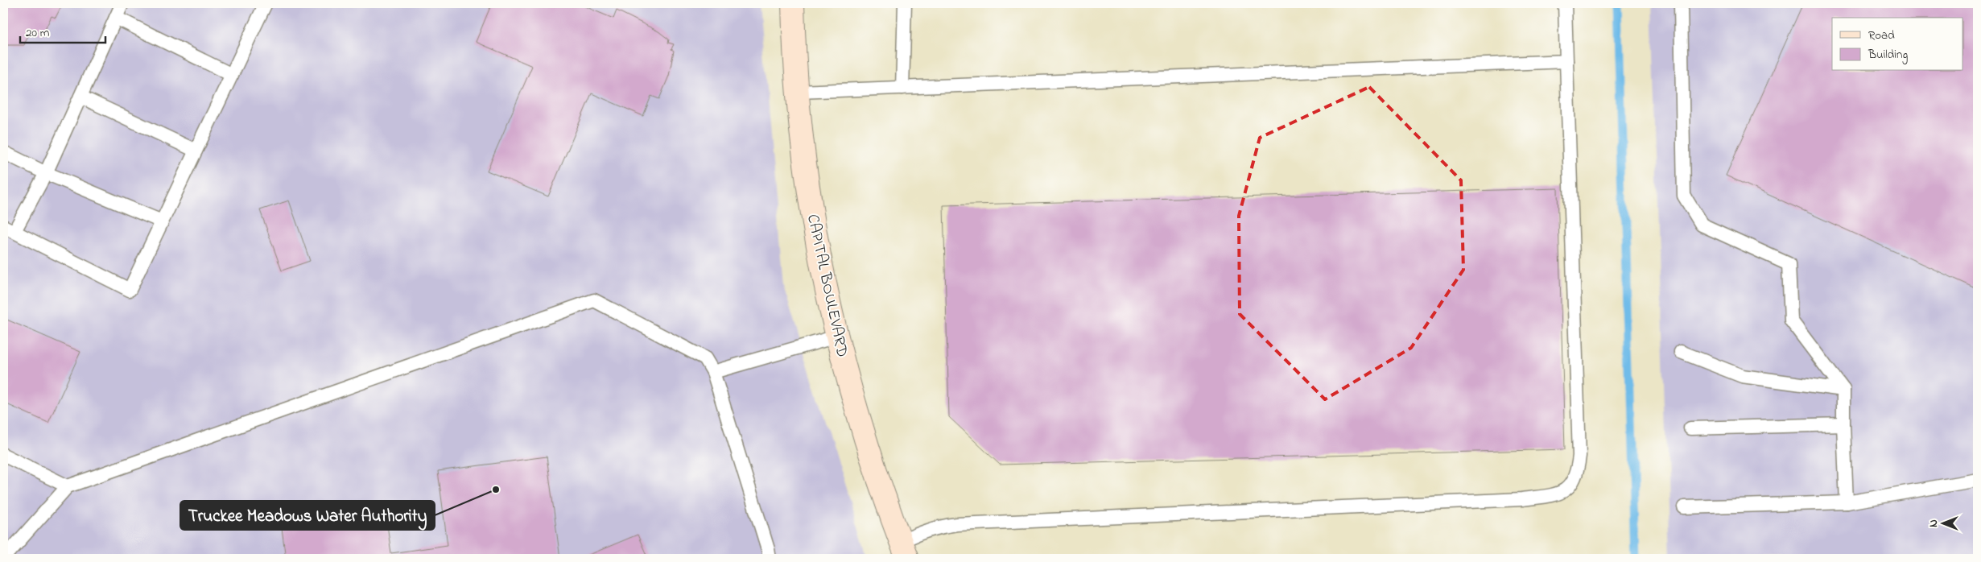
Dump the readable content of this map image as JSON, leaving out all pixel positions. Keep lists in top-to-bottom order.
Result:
{
  "streets": {
    "street": ["CAPITAL BOULEVARD"]
  },
  "places": ["Truckee Meadows Water Authority"],
  "legend": ["Road", "Building"],
  "scale_bar": "20 m",
  "north": "left"
}
